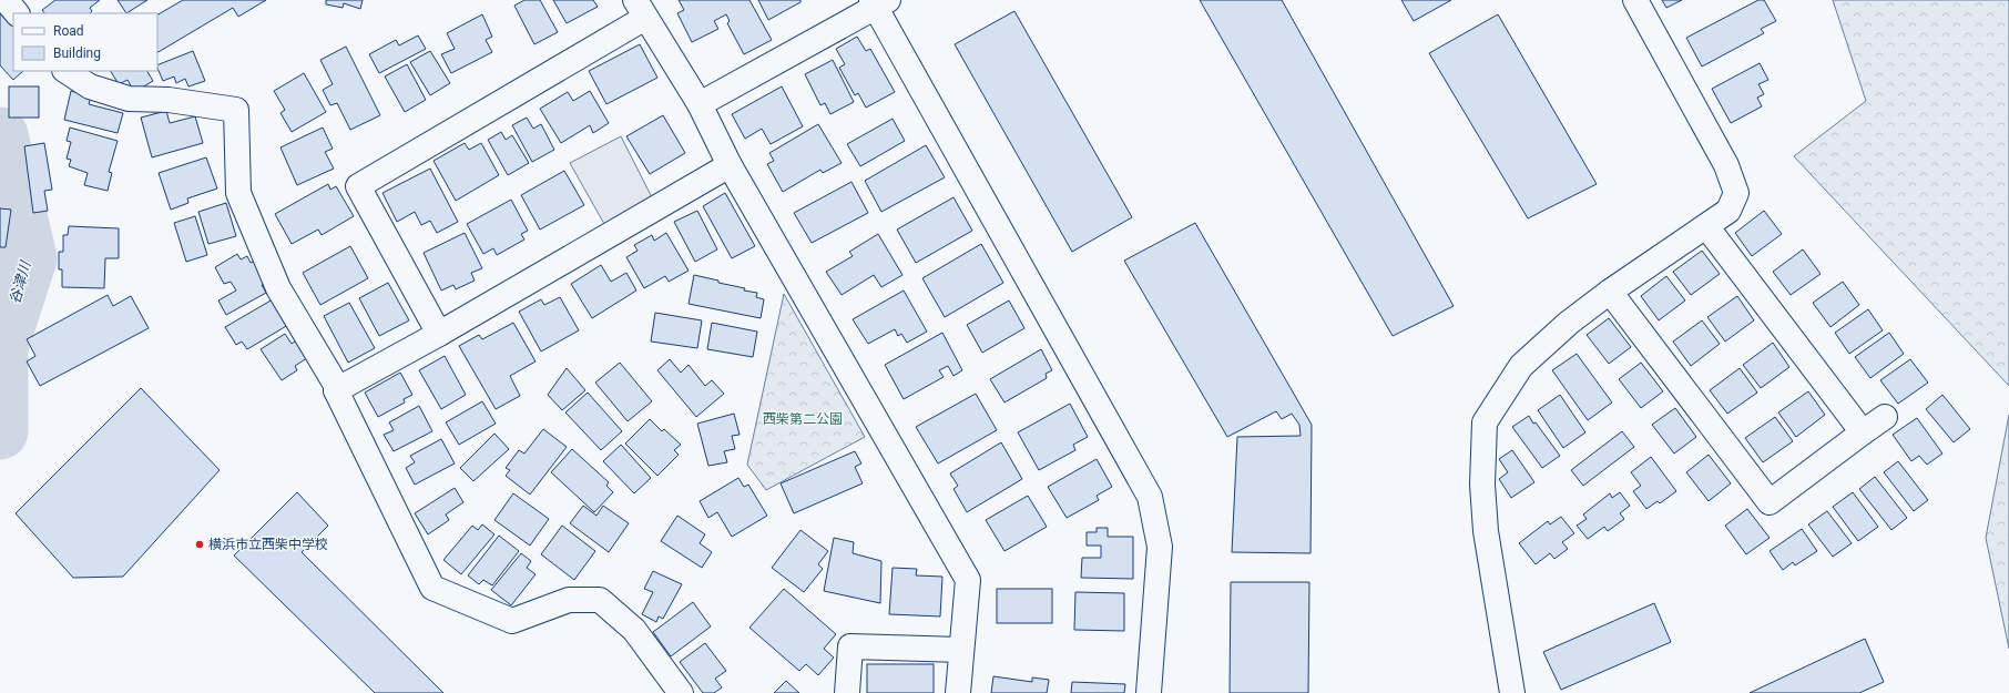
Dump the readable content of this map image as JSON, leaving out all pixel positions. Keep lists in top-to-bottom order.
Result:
{
  "water": ["谷津川"],
  "parks": ["西柴第二公園"],
  "places": ["横浜市立西柴中学校"],
  "legend": ["Road", "Building"]
}
